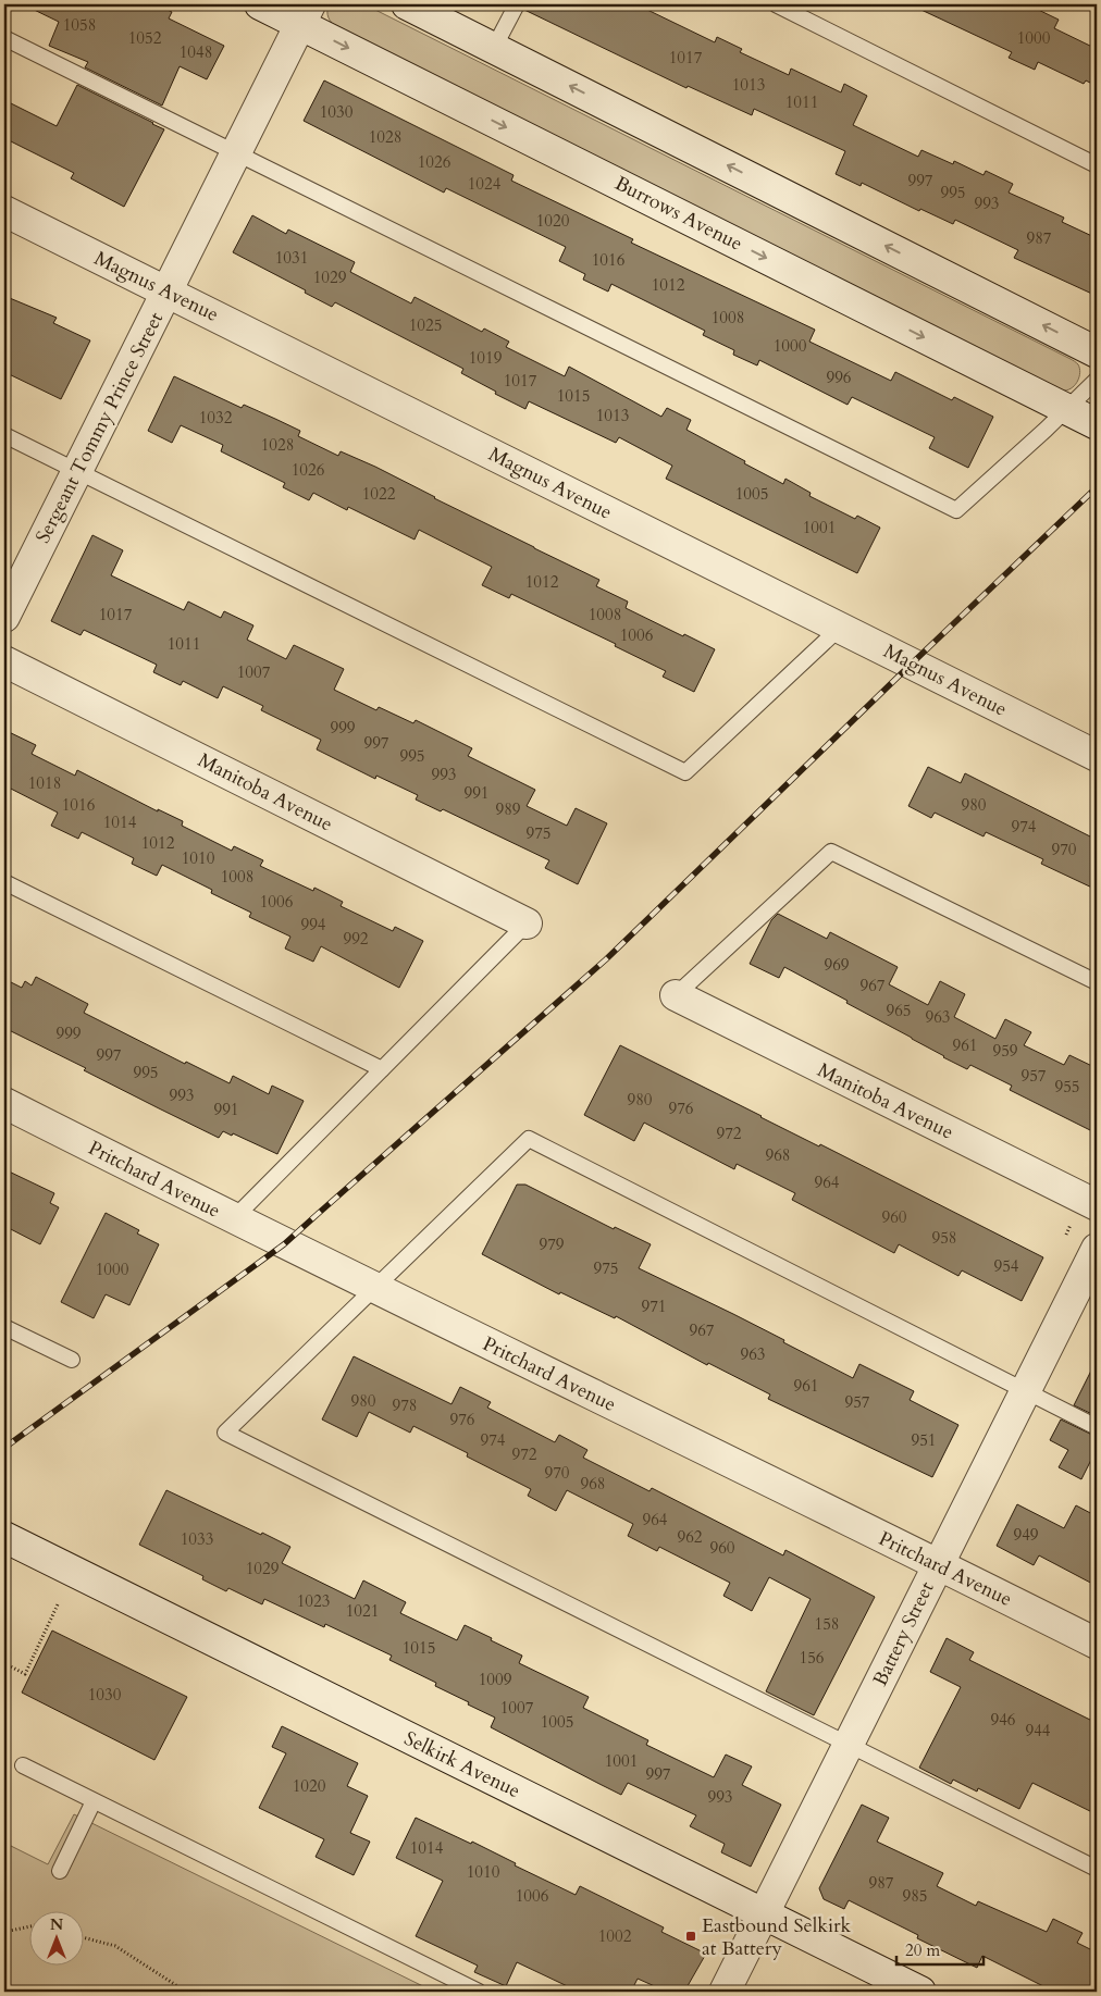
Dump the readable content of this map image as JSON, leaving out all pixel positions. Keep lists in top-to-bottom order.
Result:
{
  "streets": {
    "street": [
      "Burrows Avenue",
      "Magnus Avenue",
      "Sergeant Tommy Prince Street",
      "Manitoba Avenue",
      "Pritchard Avenue",
      "Battery Street",
      "Selkirk Avenue"
    ]
  },
  "crossings": [
    ["Burrows Avenue", "Sergeant Tommy Prince Street"],
    ["Magnus Avenue", "Sergeant Tommy Prince Street"],
    ["Pritchard Avenue", "Battery Street"],
    ["Battery Street", "Selkirk Avenue"]
  ],
  "places": {
    "transit": ["Eastbound Selkirk at Battery"]
  },
  "house_numbers": [
    "1058",
    "1052",
    "1000",
    "1048",
    "1017",
    "1013",
    "1011",
    "1030",
    "1028",
    "1026",
    "997",
    "1024",
    "995",
    "993",
    "1020",
    "987",
    "1031",
    "1016",
    "1029",
    "1012",
    "1008",
    "1025",
    "1000",
    "1019",
    "996",
    "1017",
    "1015",
    "1013",
    "1032",
    "1028",
    "1026",
    "1022",
    "1005",
    "1001",
    "1012",
    "1017",
    "1008",
    "1006",
    "1011",
    "1007",
    "999",
    "997",
    "995",
    "993",
    "1018",
    "991",
    "1016",
    "980",
    "989",
    "1014",
    "974",
    "975",
    "1012",
    "970",
    "1010",
    "1008",
    "1006",
    "994",
    "992",
    "969",
    "967",
    "965",
    "963",
    "999",
    "961",
    "959",
    "997",
    "995",
    "957",
    "955",
    "993",
    "980",
    "976",
    "991",
    "972",
    "968",
    "964",
    "960",
    "958",
    "979",
    "954",
    "975",
    "1000",
    "971",
    "967",
    "963",
    "961",
    "980",
    "957",
    "978",
    "976",
    "974",
    "951",
    "972",
    "970",
    "968",
    "964",
    "949",
    "962",
    "1033",
    "960",
    "1029",
    "1023",
    "1021",
    "158",
    "1015",
    "156",
    "1009",
    "1030",
    "1007",
    "946",
    "1005",
    "944",
    "1001",
    "997",
    "1020",
    "993",
    "1014",
    "1010",
    "987",
    "1006",
    "985",
    "1002"
  ],
  "scale_bar": "20 m",
  "north": "top"
}
